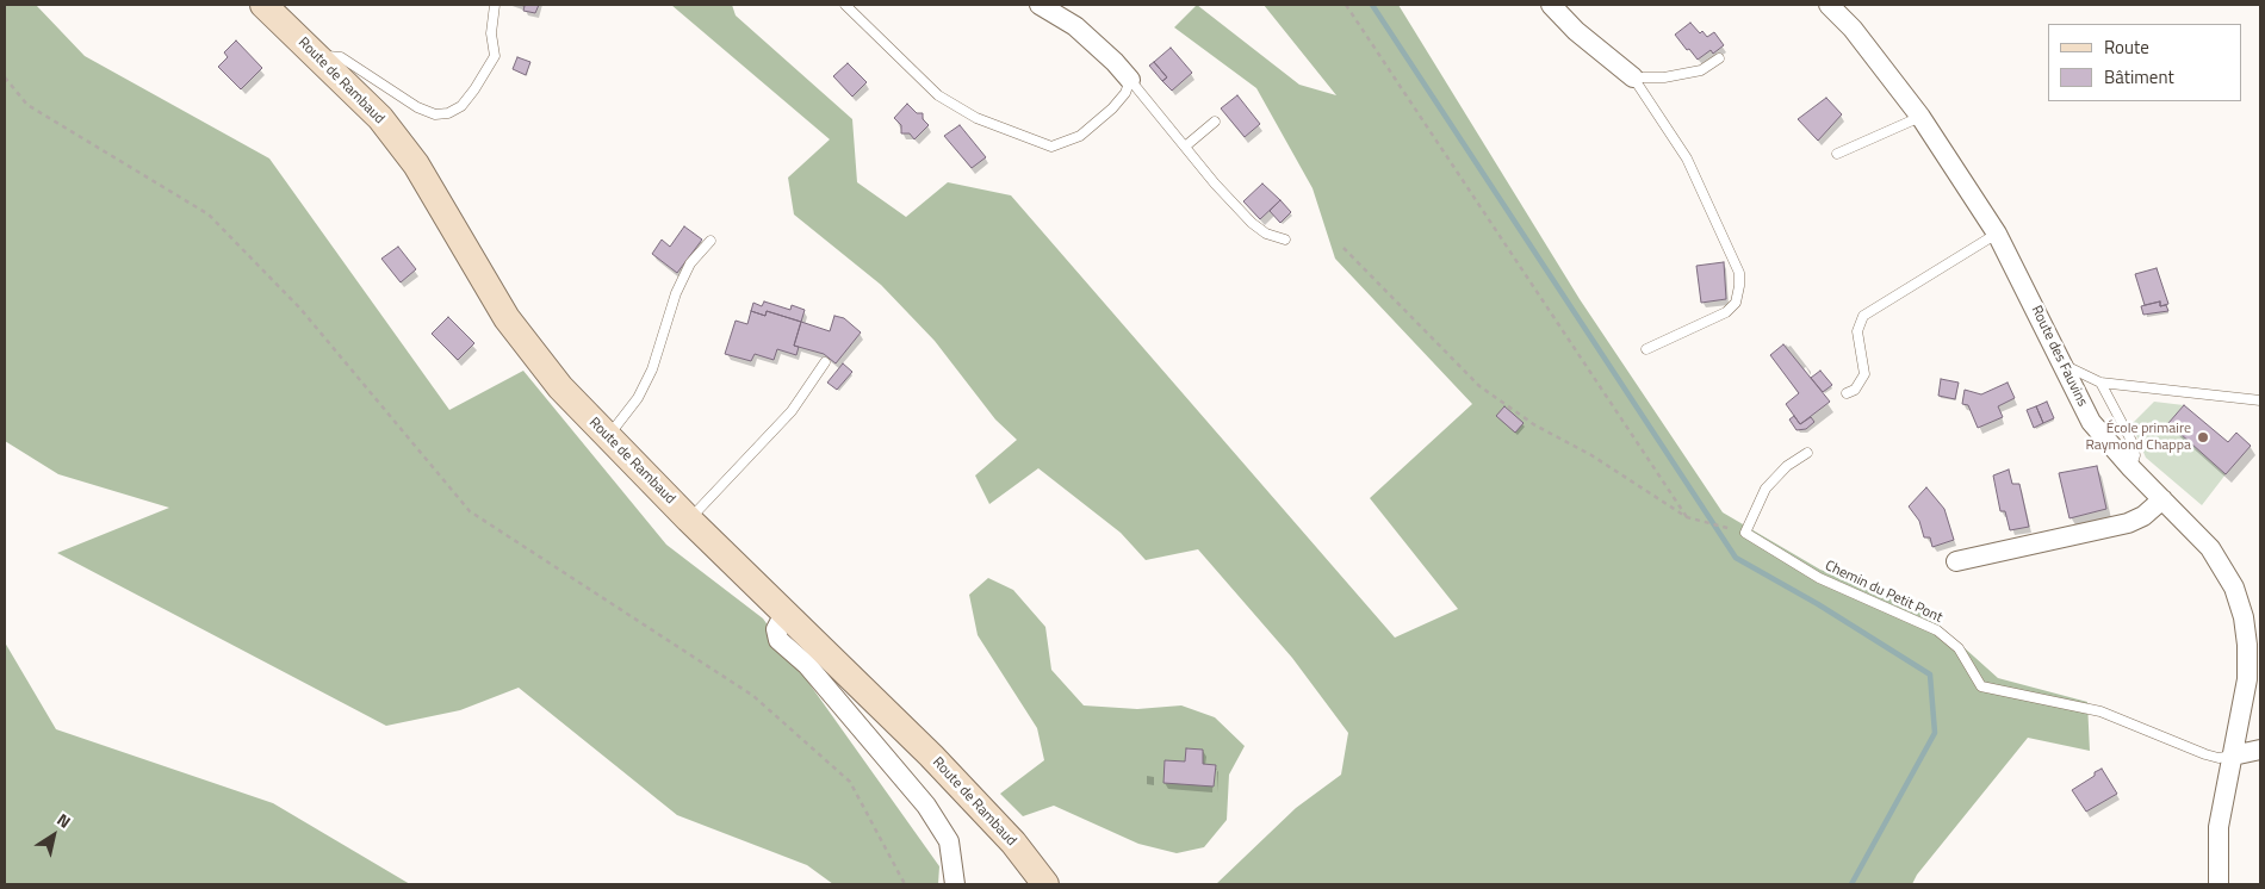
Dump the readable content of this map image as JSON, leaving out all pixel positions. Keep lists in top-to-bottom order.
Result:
{
  "streets": {
    "street": ["Route de Rambaud", "Route des Fauvins"],
    "lane": ["Chemin du Petit Pont"]
  },
  "crossings": [
    ["Route des Fauvins", "Chemin du Petit Pont"]
  ],
  "places": ["École primaire Raymond Chappa"],
  "legend": ["Route", "Bâtiment"],
  "north": "top right"
}
